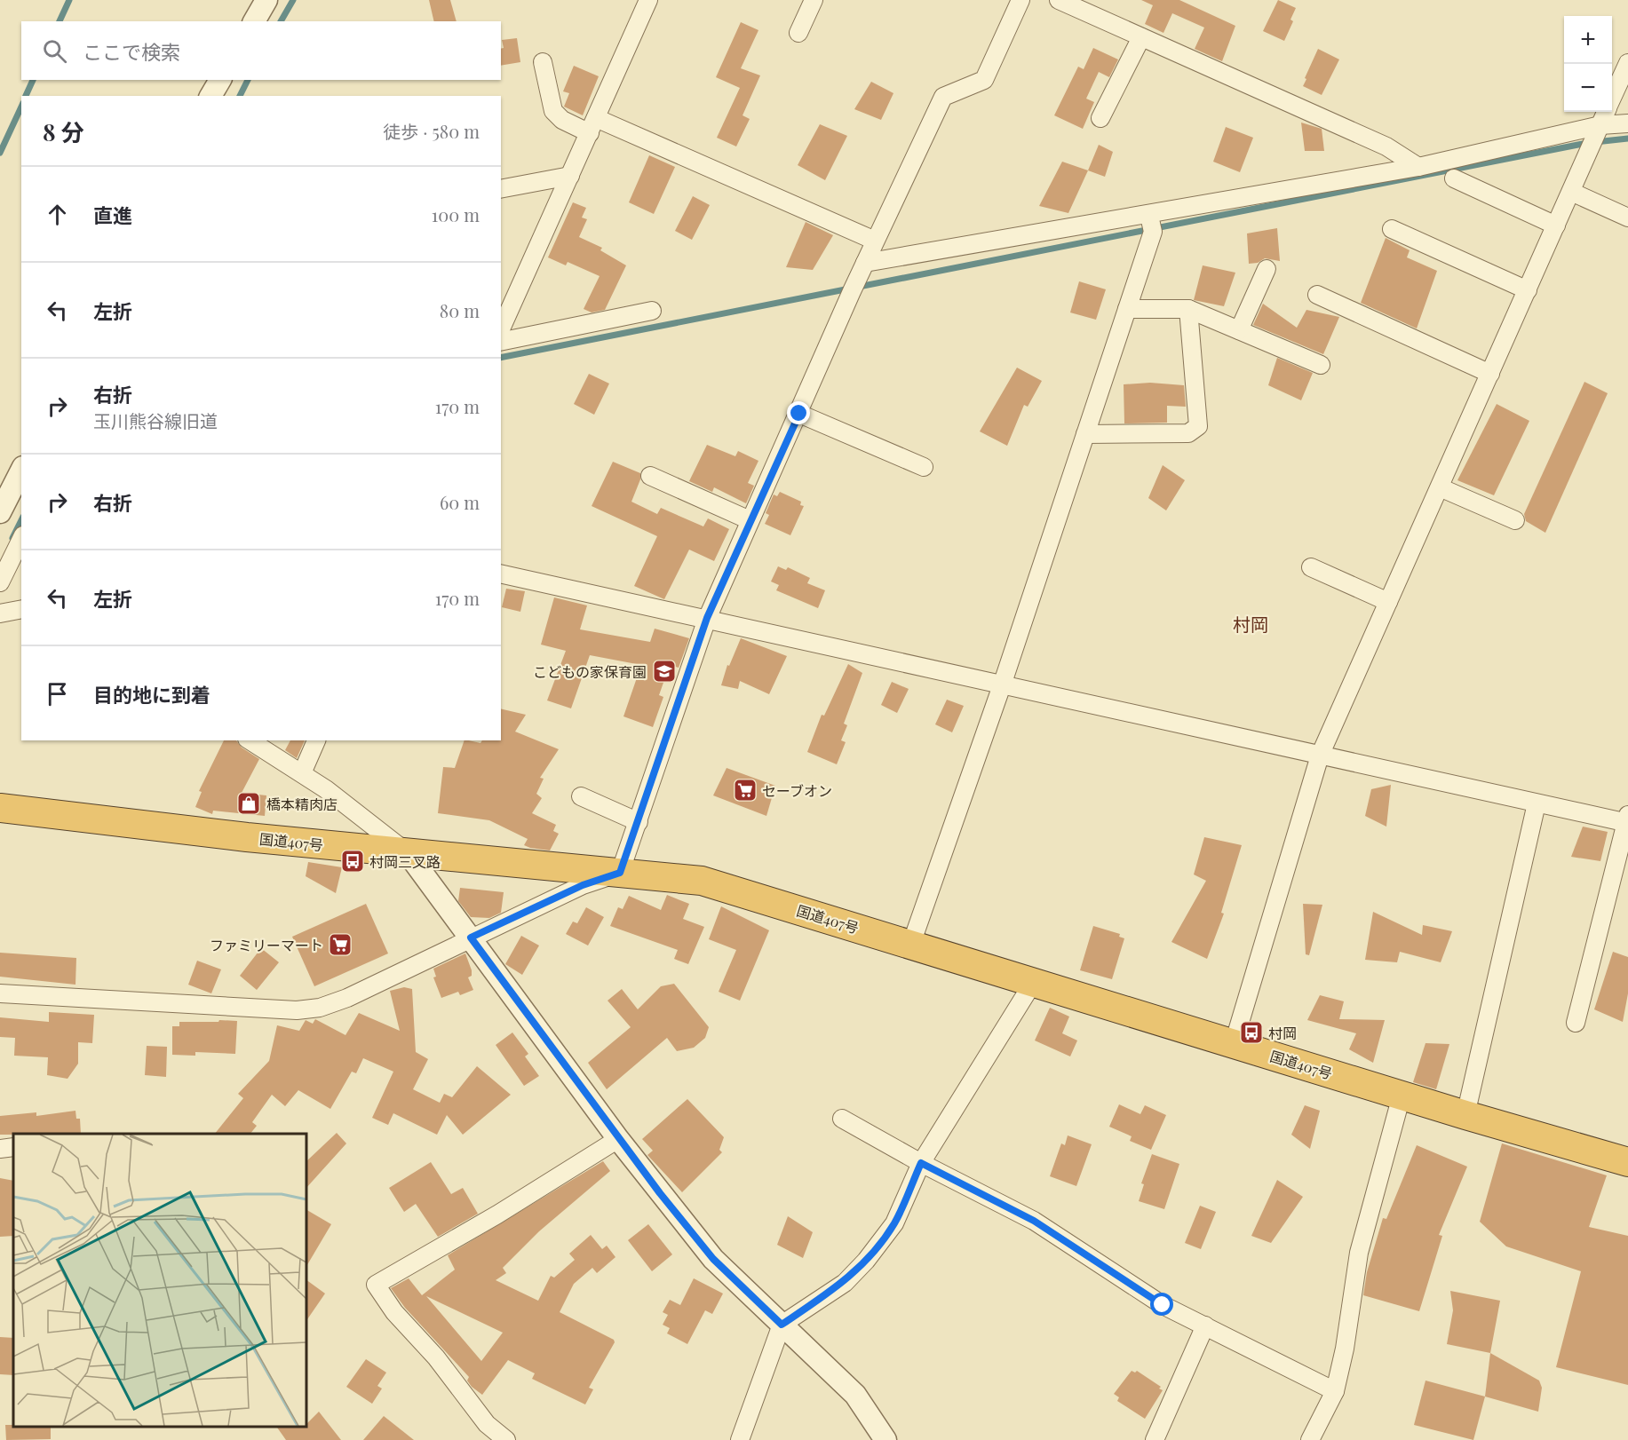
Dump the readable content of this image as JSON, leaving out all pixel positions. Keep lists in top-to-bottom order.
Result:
{
  "streets": {
    "highway": ["国道407号"]
  },
  "districts": ["村岡"],
  "places": {
    "school or university": ["こどもの家保育園"],
    "supermarket": ["セーブオン", "ファミリーマート"],
    "shop": ["橋本精肉店"],
    "bus stop": ["村岡三叉路", "村岡"]
  },
  "page": {
    "map_buttons": ["+", "−"],
    "search": "ここで検索",
    "heading": ["8 分", "徒歩 · 580 m"],
    "list": [
      ["直進", "100 m"],
      ["左折", "80 m"],
      ["右折", "玉川熊谷線旧道", "170 m"],
      ["右折", "60 m"],
      ["左折", "170 m"],
      "目的地に到着"
    ]
  }
}
